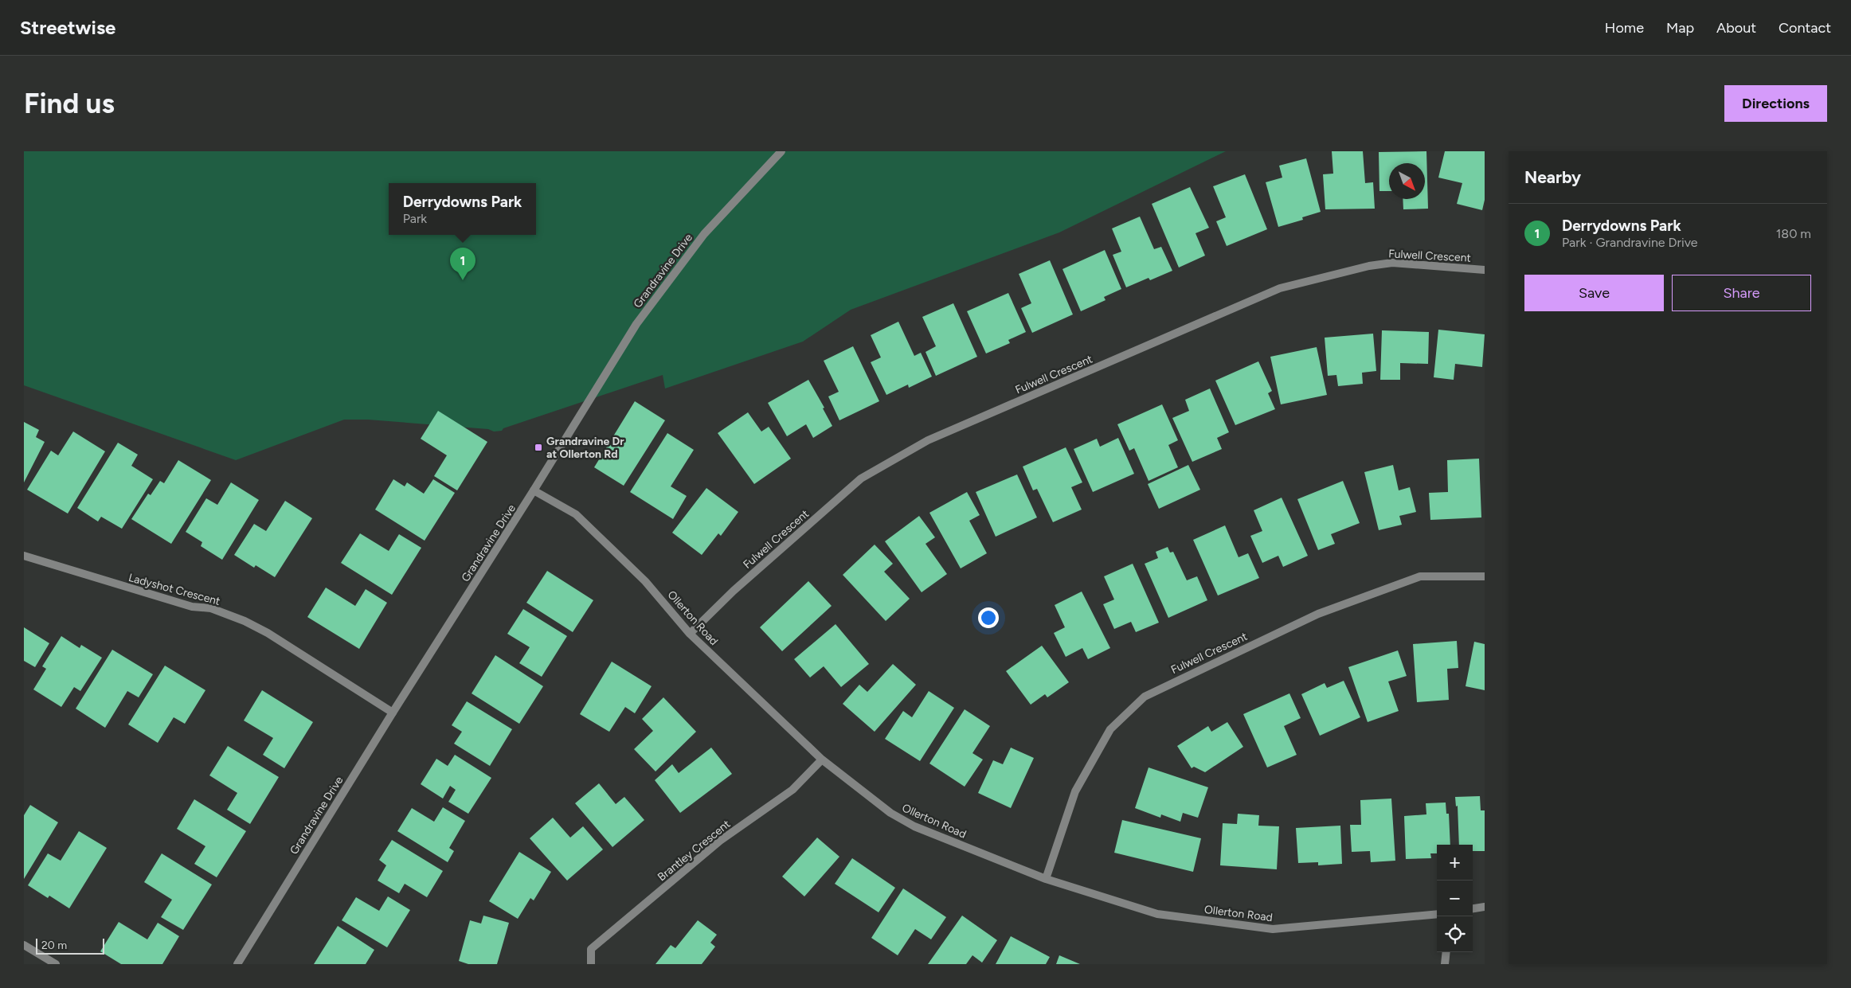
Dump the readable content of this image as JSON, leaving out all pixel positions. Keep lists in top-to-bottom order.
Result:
{
  "streets": {
    "street": [
      "Fulwell Crescent",
      "Grandravine Drive",
      "Ladyshot Crescent",
      "Ollerton Road",
      "Brantley Crescent"
    ]
  },
  "crossings": [
    ["Fulwell Crescent", "Ollerton Road"],
    ["Grandravine Drive", "Ladyshot Crescent"],
    ["Grandravine Drive", "Ollerton Road"],
    ["Ollerton Road", "Brantley Crescent"]
  ],
  "places": {
    "transit": ["Grandravine Dr at Ollerton Rd"]
  },
  "scale_bar": "20 m",
  "north": "bottom right",
  "page": {
    "header": "Streetwise",
    "nav": [
      "Home",
      "Map",
      "About",
      "Contact"
    ],
    "buttons": [
      "Directions",
      ["Save", "Share"]
    ],
    "title": "Find us",
    "heading": "Nearby",
    "popup": ["Derrydowns Park", "Park"],
    "list": [
      {
        "mark": "1",
        "name": "Derrydowns Park",
        "note": "Park · Grandravine Drive",
        "value": "180 m"
      }
    ],
    "pins": "1",
    "map_buttons": ["+", "−"],
    "scale": "20 m"
  }
}
